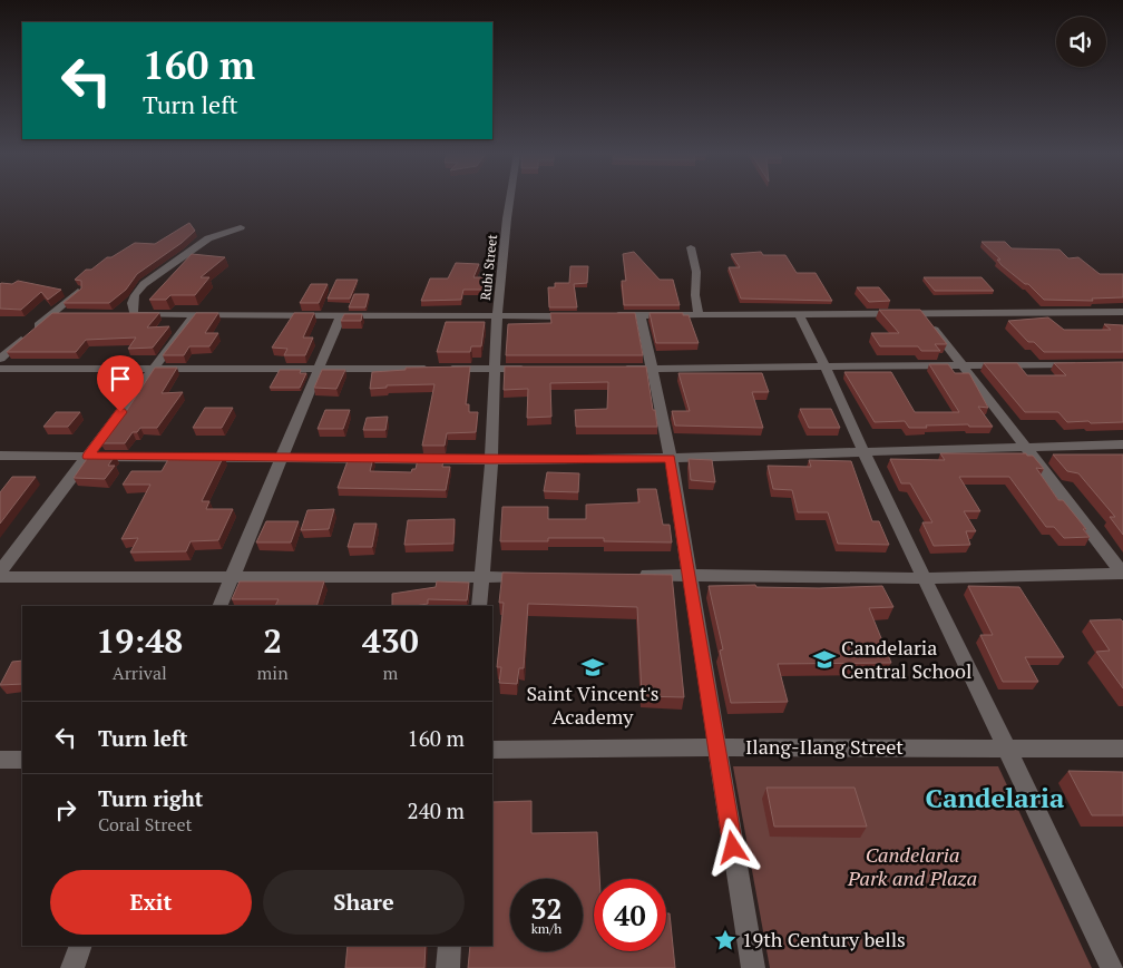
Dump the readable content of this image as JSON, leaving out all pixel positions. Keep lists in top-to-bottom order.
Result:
{
  "streets": {
    "street": ["Rubi Street", "Ilang-Ilang Street"]
  },
  "districts": ["Candelaria"],
  "parks": ["Candelaria Park and Plaza"],
  "places": {
    "school or university": ["Candelaria Central School", "Saint Vincent's Academy"],
    "place": ["19th Century bells"]
  },
  "page": {
    "turn": ["160 m", "Turn left"],
    "eta": [
      "19:48",
      "Arrival",
      "2",
      "min",
      "430",
      "m"
    ],
    "list": [
      {
        "name": "Turn left",
        "value": "160 m"
      },
      {
        "name": "Turn right",
        "note": "Coral Street",
        "value": "240 m"
      }
    ],
    "buttons": ["Exit", "Share"],
    "speed": "32 km/h",
    "limit": "40"
  }
}
